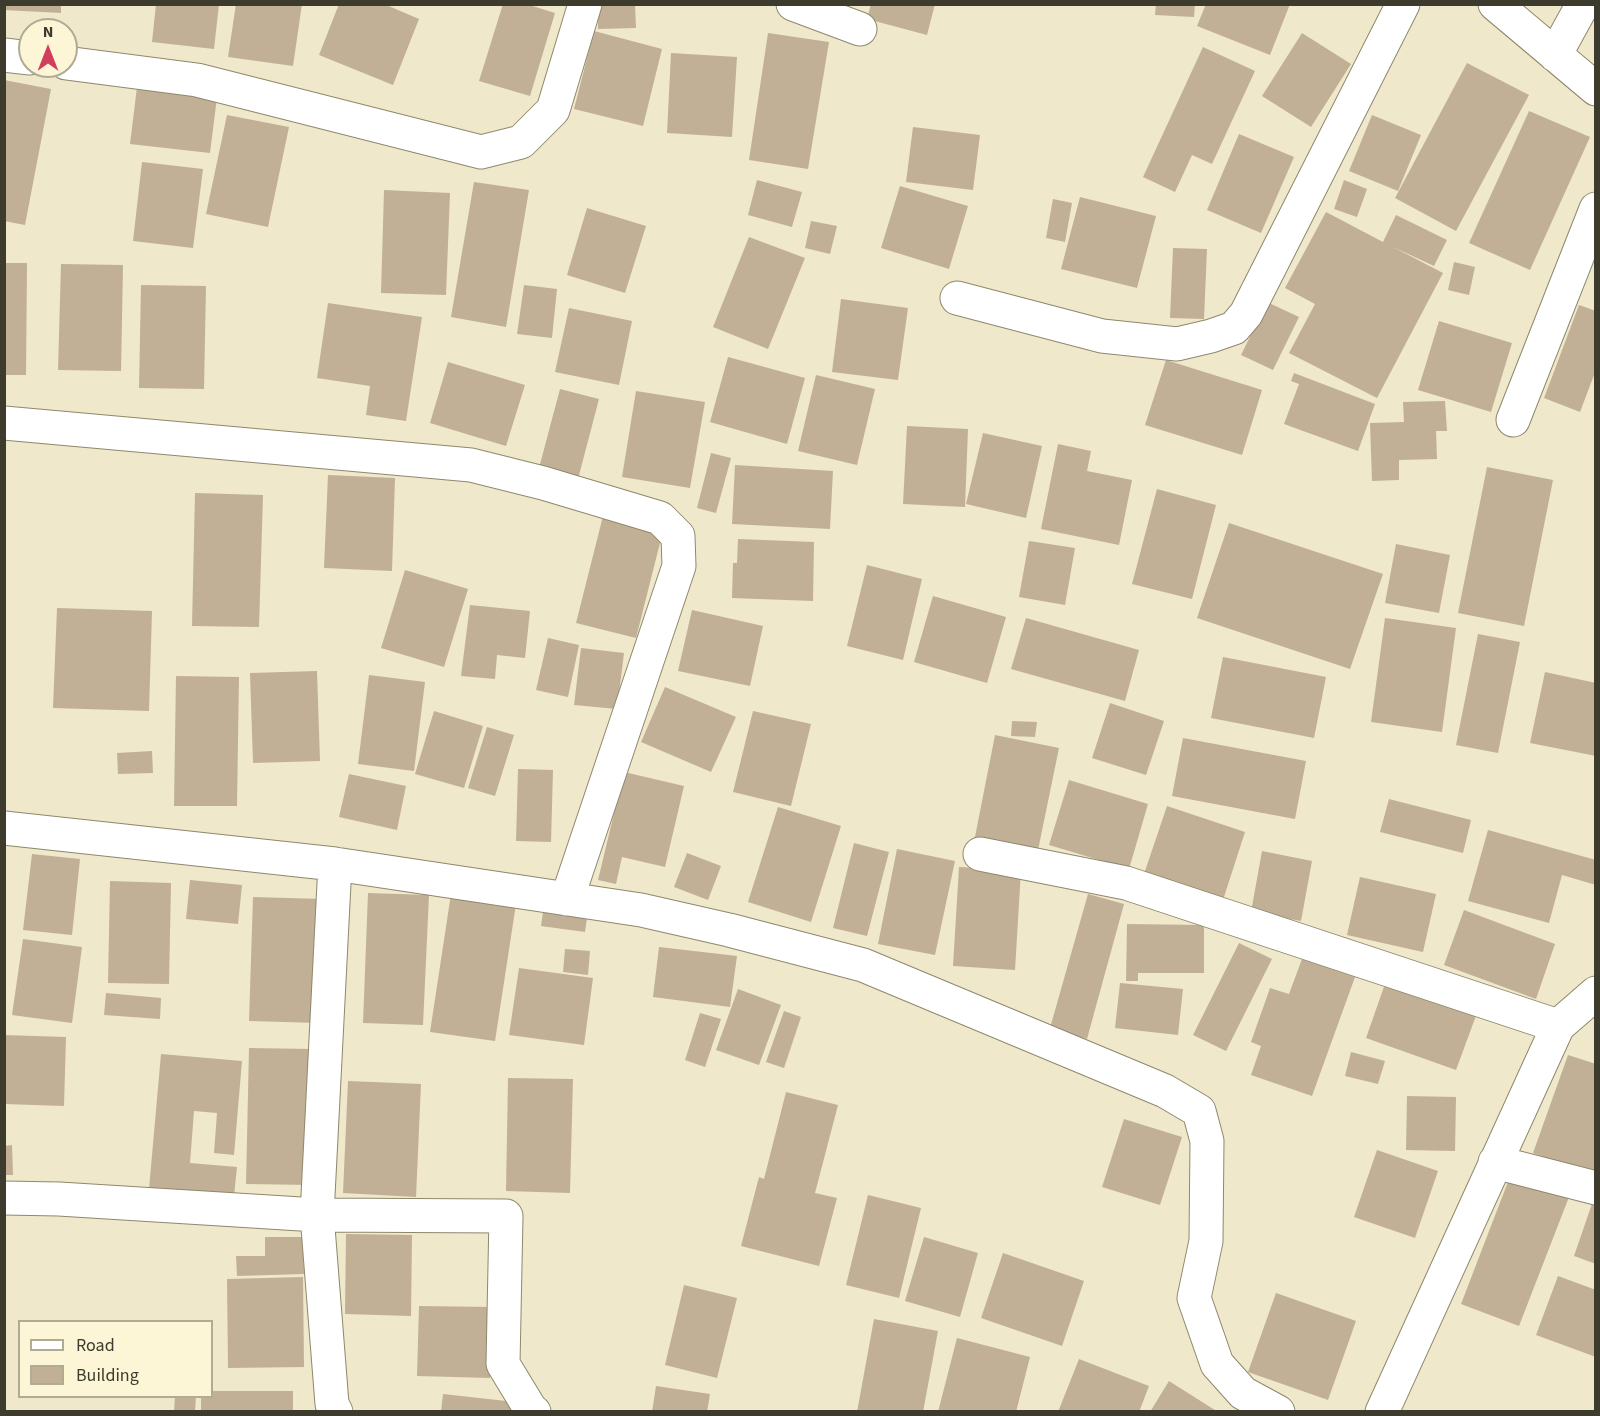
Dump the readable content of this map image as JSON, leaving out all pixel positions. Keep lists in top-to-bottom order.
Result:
{
  "legend": ["Road", "Building"],
  "north": "top"
}
